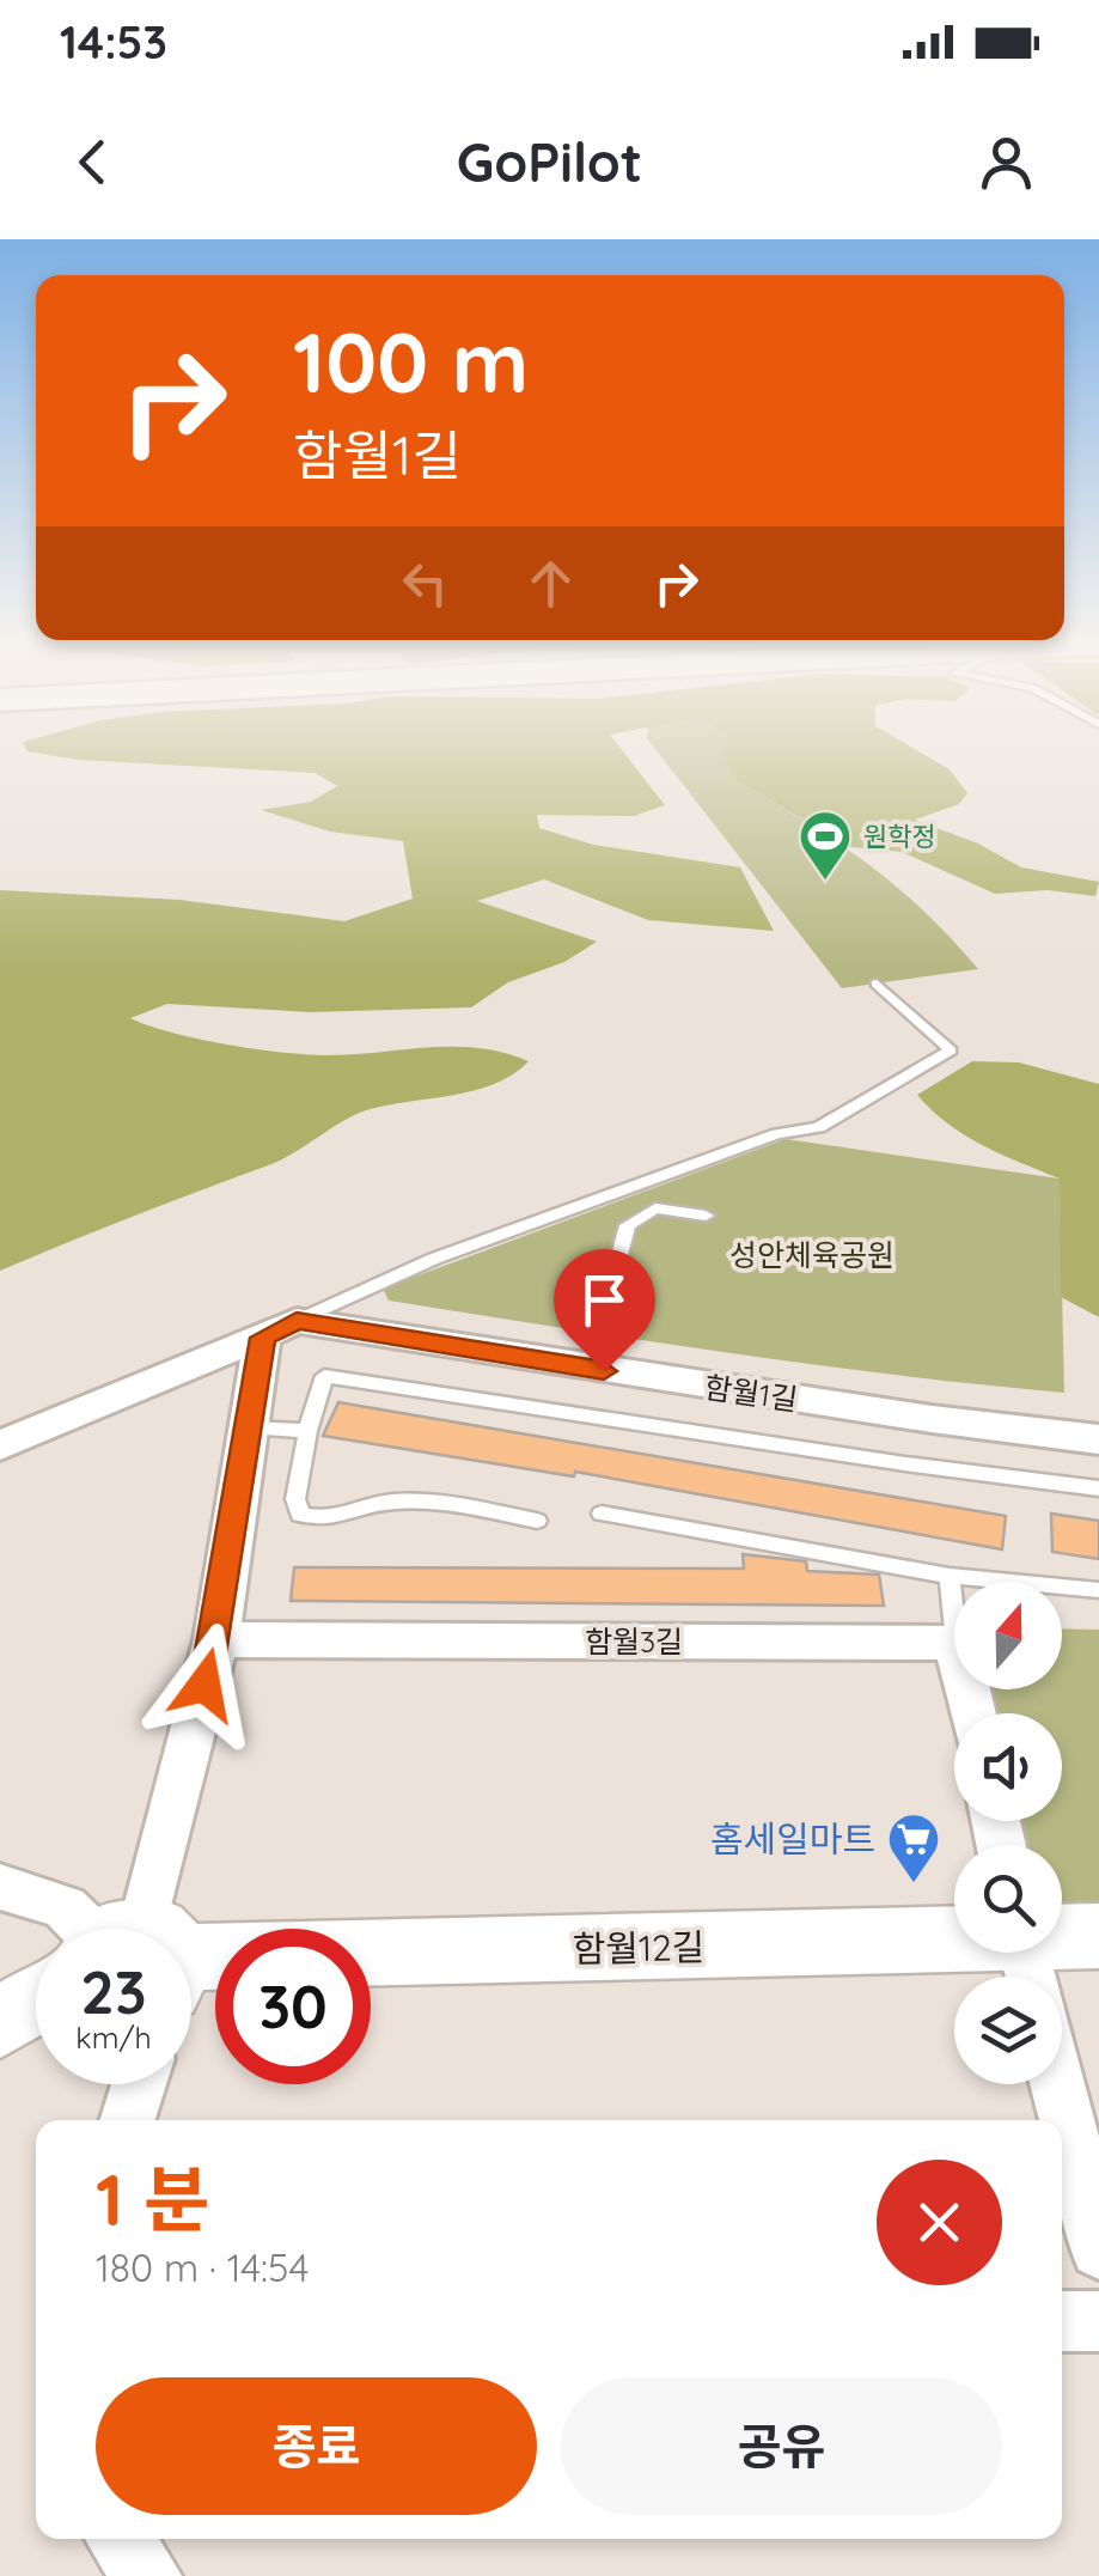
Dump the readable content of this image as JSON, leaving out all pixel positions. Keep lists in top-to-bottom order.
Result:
{
  "streets": {
    "street": ["함월1길", "함월3길", "함월12길"]
  },
  "parks": ["성안체육공원"],
  "places": {
    "sports": ["원학정"],
    "supermarket": ["홈세일마트"]
  },
  "north": "top",
  "page": {
    "status": "14:53",
    "header": "GoPilot",
    "turn": ["100 m", "함월1길"],
    "speed": "23 km/h",
    "limit": "30",
    "heading": ["1 분", "180 m · 14:54"],
    "buttons": ["종료", "공유"]
  }
}
